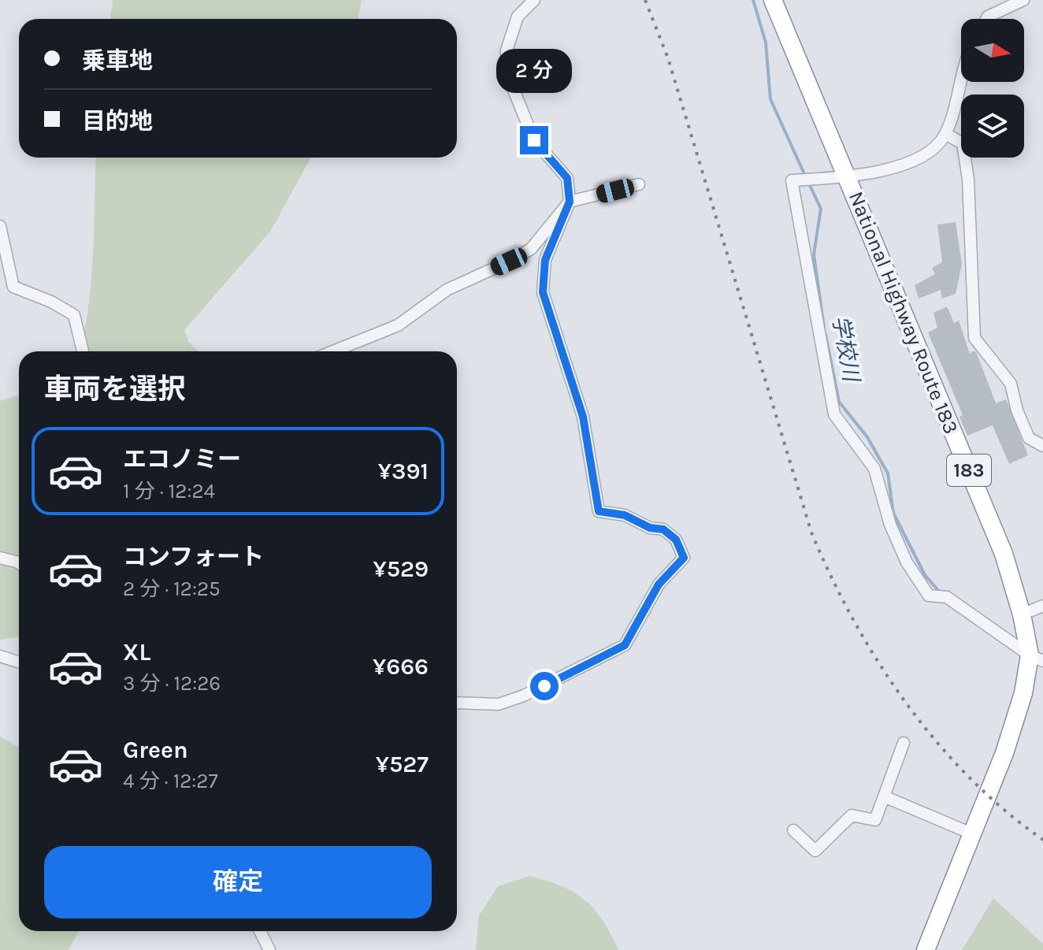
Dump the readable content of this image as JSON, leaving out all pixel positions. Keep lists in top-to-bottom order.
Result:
{
  "streets": {
    "highway": ["National Highway Route 183", "183"]
  },
  "water": ["学校川"],
  "north": "right",
  "page": {
    "banner": ["乗車地", "目的地"],
    "bubble": "2 分",
    "heading": "車両を選択",
    "list": [
      {
        "name": "エコノミー",
        "note": "1 分 · 12:24",
        "value": "¥391"
      },
      {
        "name": "コンフォート",
        "note": "2 分 · 12:25",
        "value": "¥529"
      },
      {
        "name": "XL",
        "note": "3 分 · 12:26",
        "value": "¥666"
      },
      {
        "name": "Green",
        "note": "4 分 · 12:27",
        "value": "¥527"
      }
    ],
    "buttons": "確定"
  }
}
